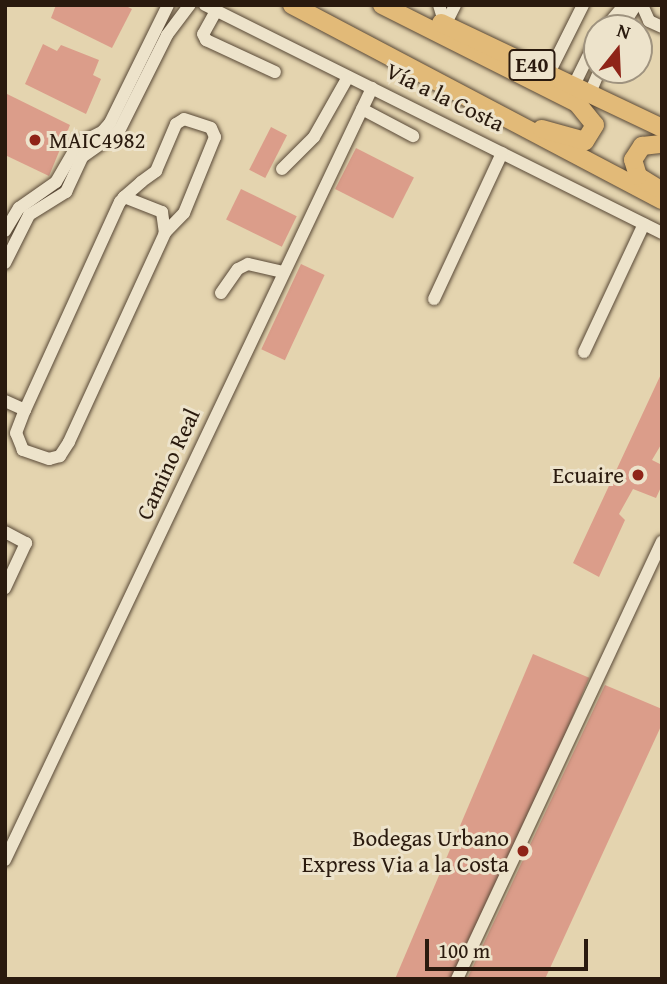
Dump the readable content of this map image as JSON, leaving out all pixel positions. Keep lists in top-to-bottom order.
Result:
{
  "streets": {
    "highway": ["E40", "Vía a la Costa"],
    "street": ["Camino Real"]
  },
  "crossings": [
    ["Vía a la Costa", "Camino Real"]
  ],
  "places": ["MAIC4982", "Ecuaire", "Bodegas Urbano Express Via a la Costa"],
  "scale_bar": "100 m",
  "north": "top"
}
